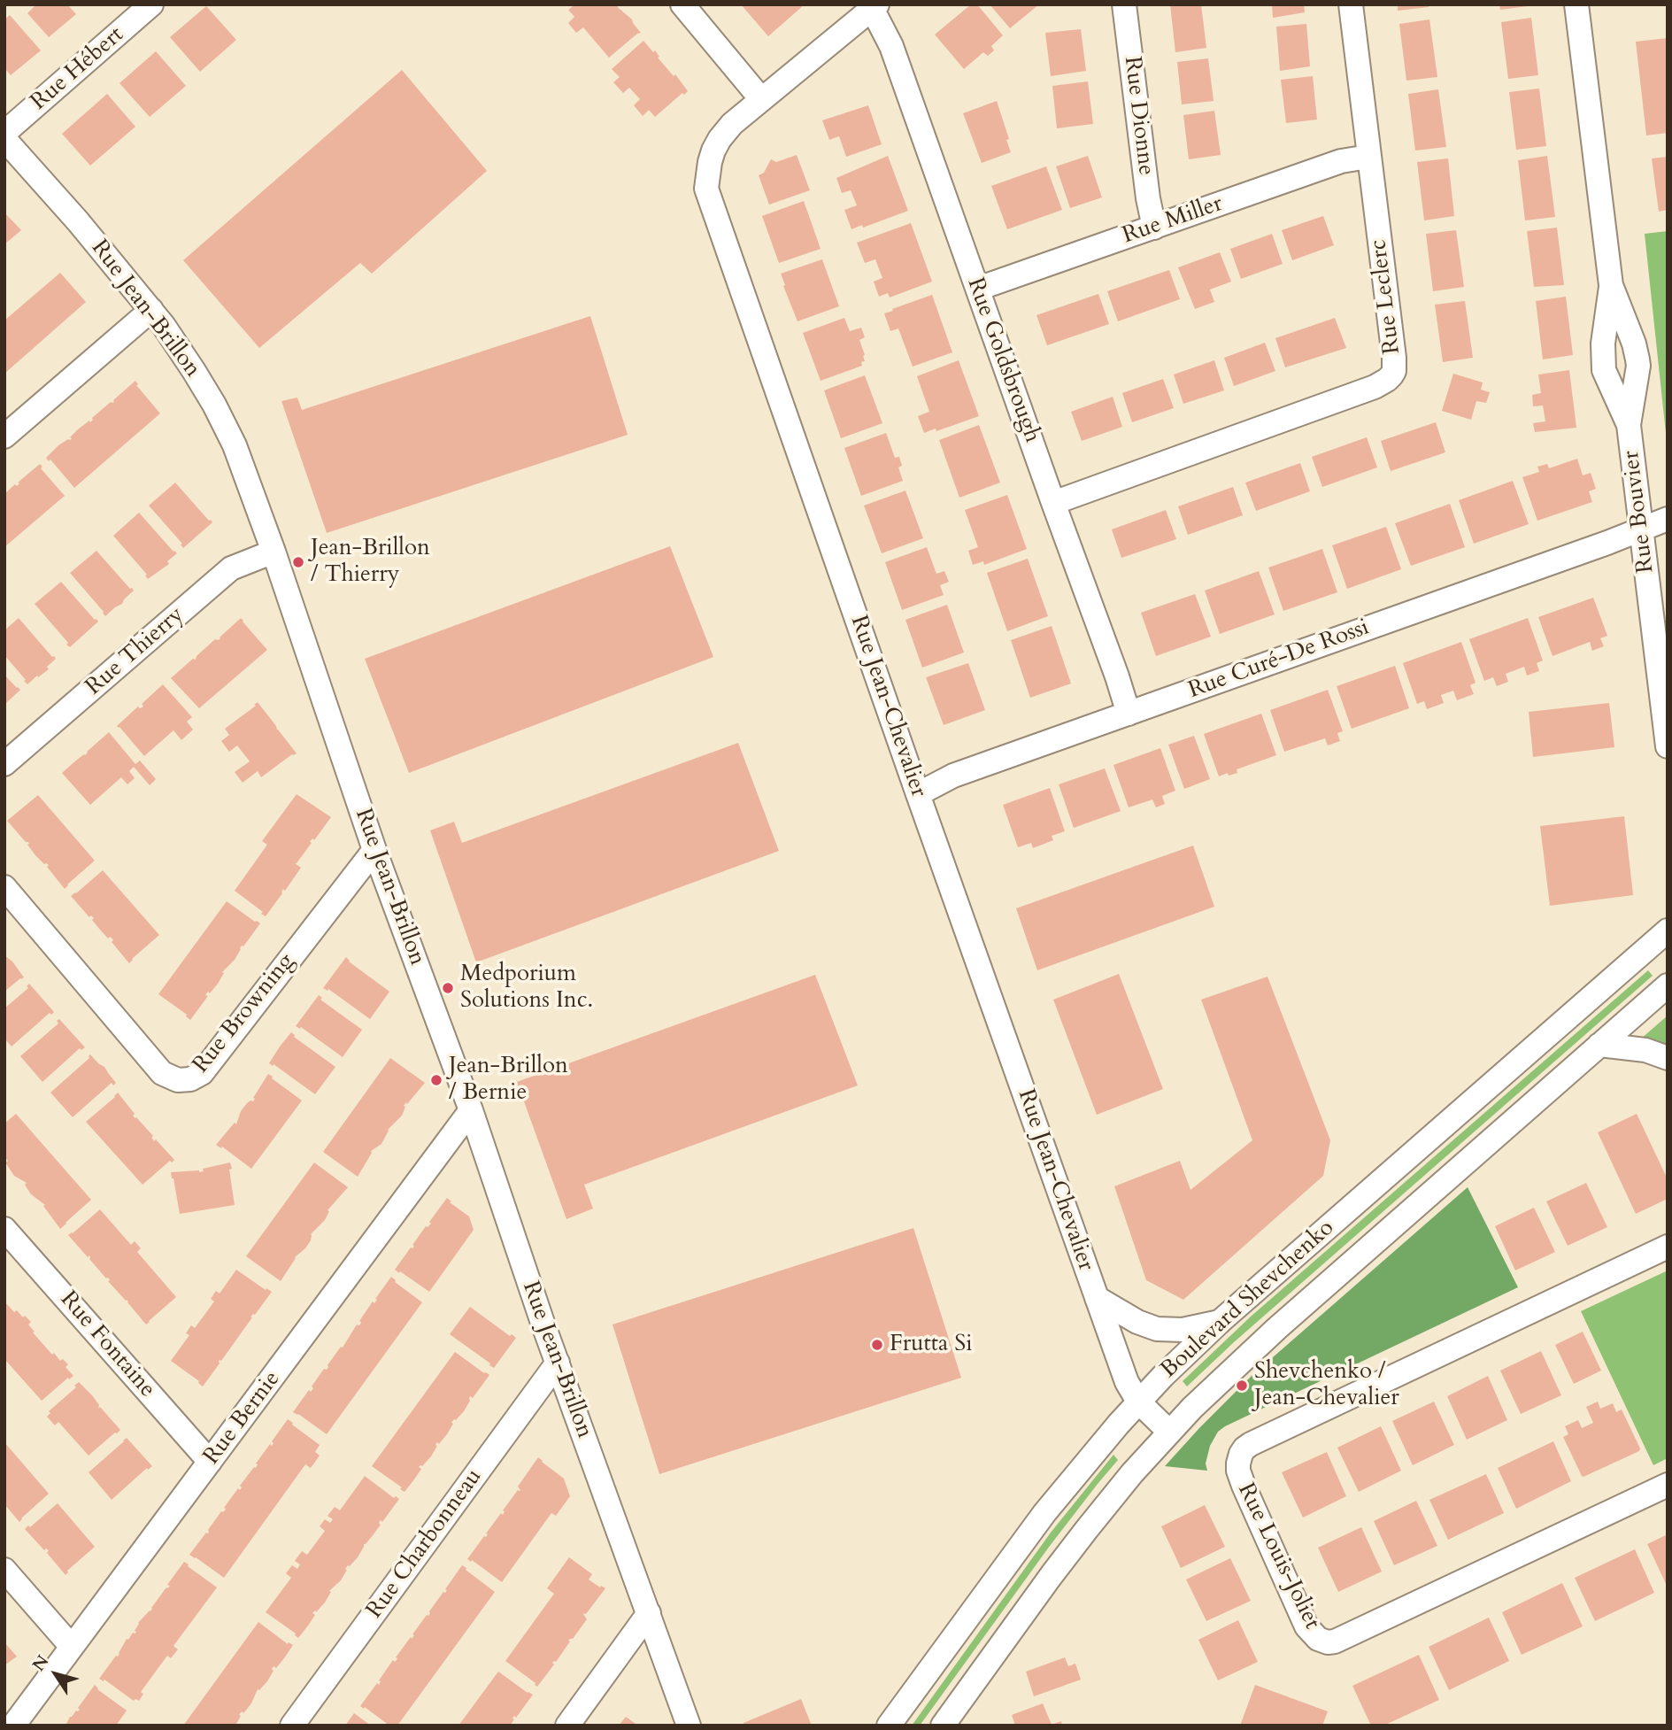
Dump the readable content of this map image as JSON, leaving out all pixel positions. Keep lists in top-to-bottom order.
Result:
{
  "streets": {
    "street": [
      "Rue Hébert",
      "Rue Dionne",
      "Rue Miller",
      "Rue Leclerc",
      "Rue Jean-Brillon",
      "Rue Goldsbrough",
      "Rue Bouvier",
      "Rue Thierry",
      "Rue Curé-De Rossi",
      "Rue Jean-Chevalier",
      "Rue Browning",
      "Boulevard Shevchenko",
      "Rue Fontaine",
      "Rue Bernie",
      "Rue Charbonneau",
      "Rue Louis-Joliet"
    ]
  },
  "crossings": [
    ["Rue Dionne", "Rue Miller"],
    ["Rue Miller", "Rue Leclerc"],
    ["Rue Miller", "Rue Goldsbrough"],
    ["Rue Leclerc", "Rue Goldsbrough"],
    ["Rue Jean-Brillon", "Rue Thierry"],
    ["Rue Jean-Brillon", "Rue Browning"],
    ["Rue Jean-Brillon", "Rue Bernie"],
    ["Rue Jean-Brillon", "Rue Charbonneau"],
    ["Rue Goldsbrough", "Rue Curé-De Rossi"],
    ["Rue Bouvier", "Rue Curé-De Rossi"],
    ["Rue Curé-De Rossi", "Rue Jean-Chevalier"],
    ["Rue Jean-Chevalier", "Boulevard Shevchenko"],
    ["Rue Fontaine", "Rue Bernie"]
  ],
  "places": [
    "Jean-Brillon / Thierry",
    "Medporium Solutions Inc.",
    "Jean-Brillon / Bernie",
    "Frutta Si",
    "Shevchenko / Jean-Chevalier"
  ],
  "north": "top left"
}
